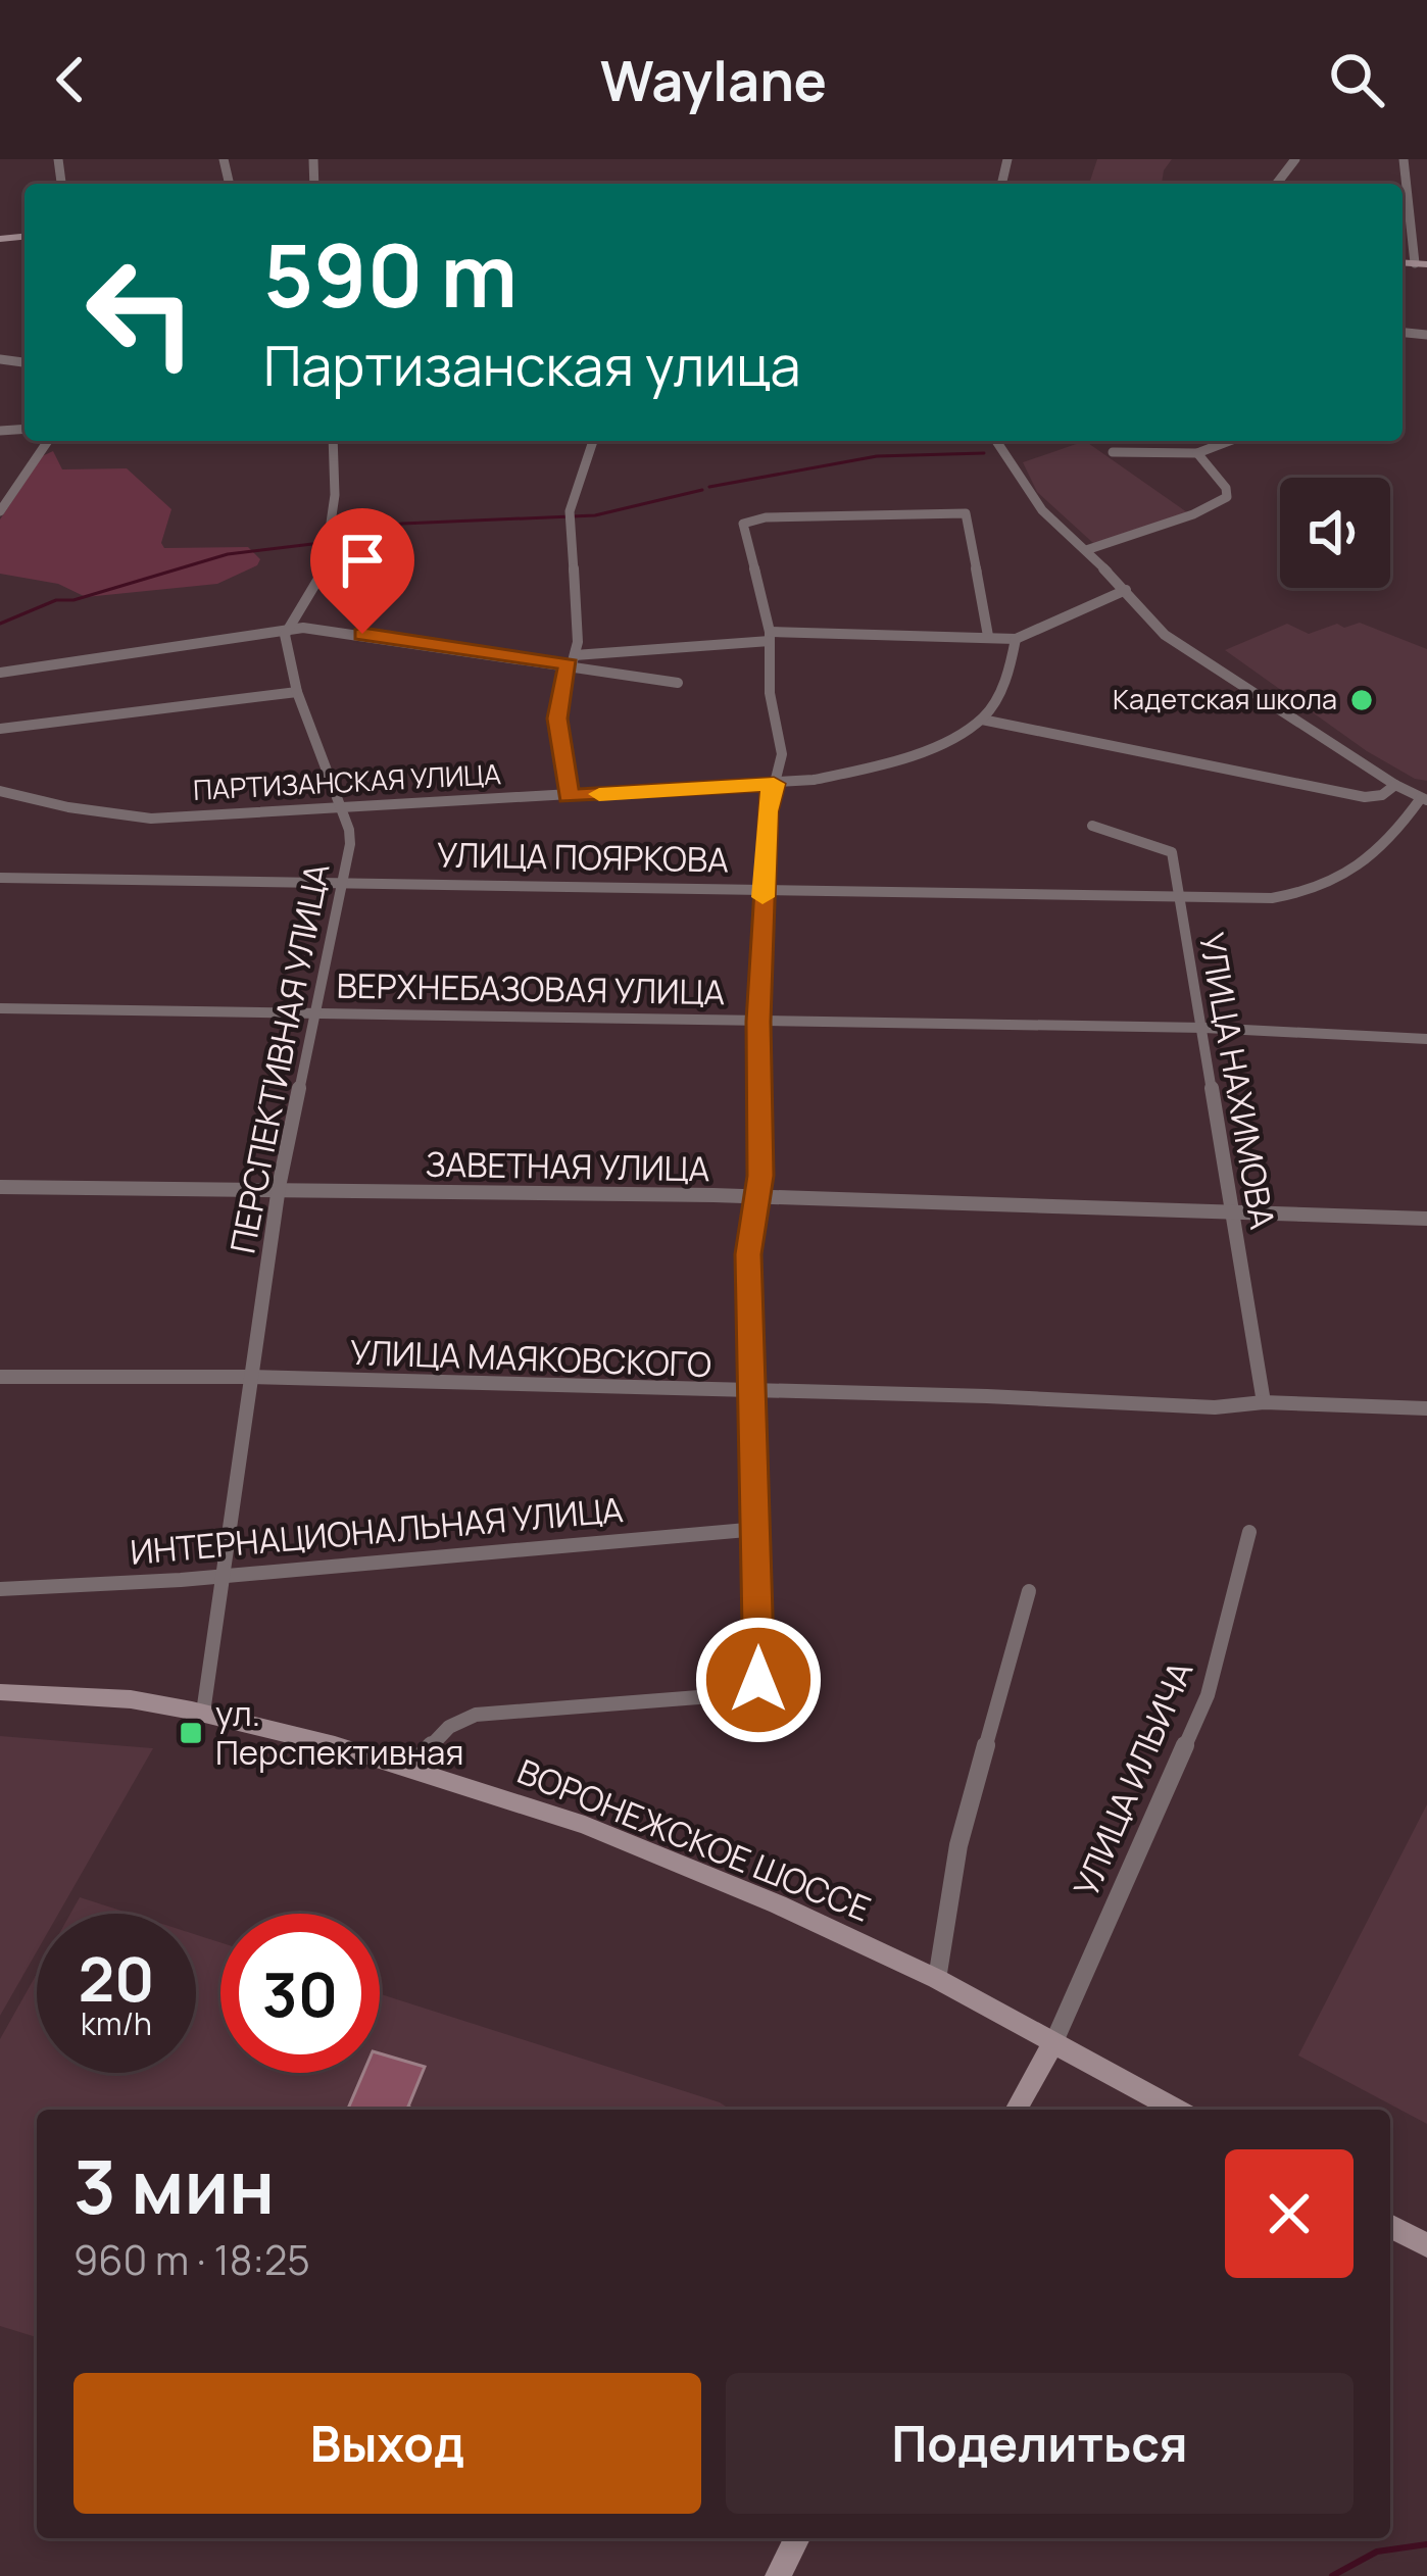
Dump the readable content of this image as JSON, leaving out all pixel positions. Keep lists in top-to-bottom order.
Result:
{
  "streets": {
    "main road": ["ВОРОНЕЖСКОЕ ШОССЕ"],
    "street": [
      "ПАРТИЗАНСКАЯ УЛИЦА",
      "УЛИЦА ПОЯРКОВА",
      "ВЕРХНЕБАЗОВАЯ УЛИЦА",
      "ПЕРСПЕКТИВНАЯ УЛИЦА",
      "УЛИЦА НАХИМОВА",
      "ЗАВЕТНАЯ УЛИЦА",
      "УЛИЦА МАЯКОВСКОГО",
      "ИНТЕРНАЦИОНАЛЬНАЯ УЛИЦА",
      "УЛИЦА ИЛЬИЧА"
    ]
  },
  "crossings": [
    ["ПАРТИЗАНСКАЯ УЛИЦА", "ПЕРСПЕКТИВНАЯ УЛИЦА"],
    ["УЛИЦА ПОЯРКОВА", "ПЕРСПЕКТИВНАЯ УЛИЦА"],
    ["УЛИЦА ПОЯРКОВА", "УЛИЦА НАХИМОВА"],
    ["ВЕРХНЕБАЗОВАЯ УЛИЦА", "ПЕРСПЕКТИВНАЯ УЛИЦА"],
    ["ВЕРХНЕБАЗОВАЯ УЛИЦА", "УЛИЦА НАХИМОВА"],
    ["ПЕРСПЕКТИВНАЯ УЛИЦА", "ЗАВЕТНАЯ УЛИЦА"],
    ["ПЕРСПЕКТИВНАЯ УЛИЦА", "УЛИЦА МАЯКОВСКОГО"],
    ["ПЕРСПЕКТИВНАЯ УЛИЦА", "ИНТЕРНАЦИОНАЛЬНАЯ УЛИЦА"],
    ["ПЕРСПЕКТИВНАЯ УЛИЦА", "ВОРОНЕЖСКОЕ ШОССЕ"],
    ["УЛИЦА НАХИМОВА", "ЗАВЕТНАЯ УЛИЦА"],
    ["УЛИЦА НАХИМОВА", "УЛИЦА МАЯКОВСКОГО"],
    ["УЛИЦА ИЛЬИЧА", "ВОРОНЕЖСКОЕ ШОССЕ"]
  ],
  "places": {
    "other": ["Кадетская школа"],
    "transit": ["ул. Перспективная"]
  },
  "page": {
    "header": "Waylane",
    "turn": ["590 m", "Партизанская улица"],
    "speed": "20 km/h",
    "limit": "30",
    "heading": ["3 мин", "960 m · 18:25"],
    "buttons": ["Выход", "Поделиться"]
  }
}
